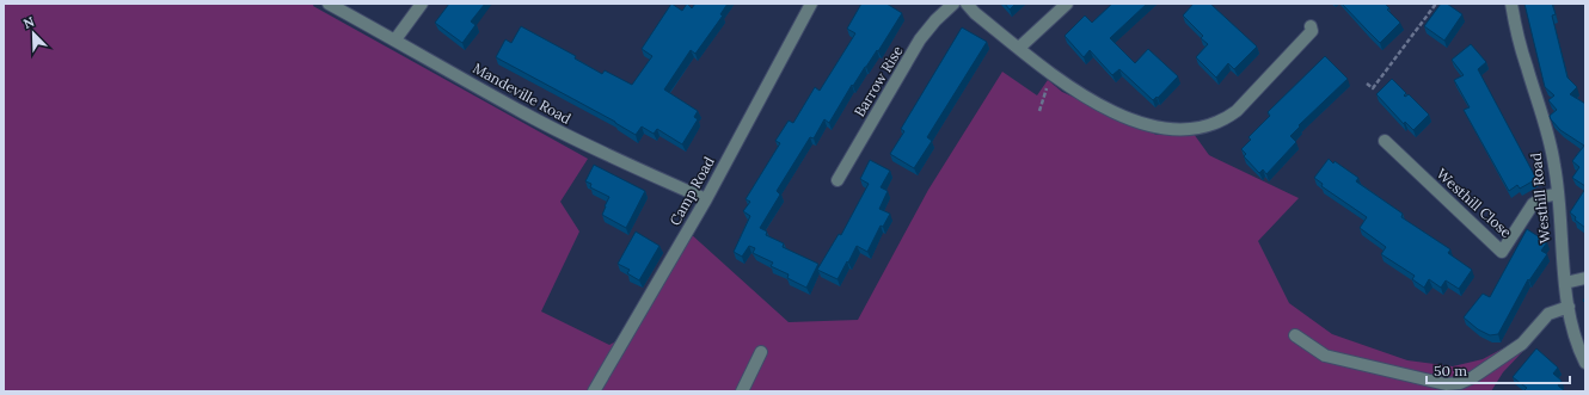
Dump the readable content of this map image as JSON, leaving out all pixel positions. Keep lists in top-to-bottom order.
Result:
{
  "streets": {
    "street": [
      "Barrow Rise",
      "Mandeville Road",
      "Camp Road",
      "Westhill Road",
      "Westhill Close"
    ]
  },
  "crossings": [
    ["Mandeville Road", "Camp Road"],
    ["Westhill Road", "Westhill Close"]
  ],
  "scale_bar": "50 m",
  "north": "top left"
}
